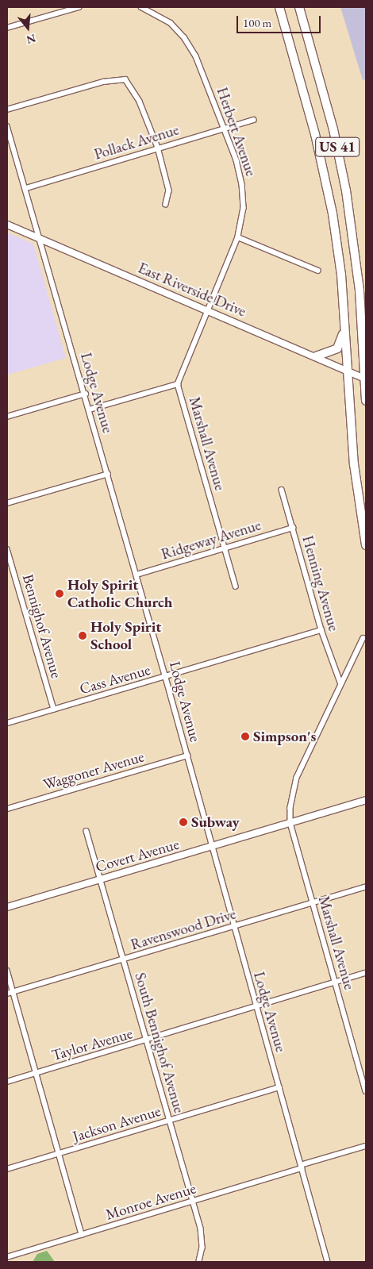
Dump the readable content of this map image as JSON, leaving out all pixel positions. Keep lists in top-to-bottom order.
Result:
{
  "streets": {
    "highway": ["US 41"],
    "street": [
      "Herbert Avenue",
      "Pollack Avenue",
      "East Riverside Drive",
      "Lodge Avenue",
      "Marshall Avenue",
      "Ridgeway Avenue",
      "Henning Avenue",
      "Bennighof Avenue",
      "Cass Avenue",
      "Waggoner Avenue",
      "Covert Avenue",
      "Ravenswood Drive",
      "South Bennighof Avenue",
      "Taylor Avenue",
      "Jackson Avenue",
      "Monroe Avenue"
    ]
  },
  "crossings": [
    ["Herbert Avenue", "Pollack Avenue"],
    ["Herbert Avenue", "East Riverside Drive"],
    ["Herbert Avenue", "Marshall Avenue"],
    ["Pollack Avenue", "Lodge Avenue"],
    ["US 41", "East Riverside Drive"],
    ["East Riverside Drive", "Lodge Avenue"],
    ["East Riverside Drive", "Marshall Avenue"],
    ["Lodge Avenue", "Ridgeway Avenue"],
    ["Lodge Avenue", "Cass Avenue"],
    ["Lodge Avenue", "Waggoner Avenue"],
    ["Lodge Avenue", "Covert Avenue"],
    ["Lodge Avenue", "Ravenswood Drive"],
    ["Lodge Avenue", "Taylor Avenue"],
    ["Lodge Avenue", "Jackson Avenue"],
    ["Lodge Avenue", "Monroe Avenue"],
    ["Marshall Avenue", "Ridgeway Avenue"],
    ["Marshall Avenue", "Henning Avenue"],
    ["Marshall Avenue", "Covert Avenue"],
    ["Marshall Avenue", "Ravenswood Drive"],
    ["Marshall Avenue", "Taylor Avenue"],
    ["Ridgeway Avenue", "Henning Avenue"],
    ["Henning Avenue", "Cass Avenue"],
    ["Bennighof Avenue", "Cass Avenue"],
    ["Covert Avenue", "South Bennighof Avenue"],
    ["Ravenswood Drive", "South Bennighof Avenue"],
    ["South Bennighof Avenue", "Taylor Avenue"],
    ["South Bennighof Avenue", "Jackson Avenue"],
    ["South Bennighof Avenue", "Monroe Avenue"]
  ],
  "places": [
    "Holy Spirit Catholic Church",
    "Holy Spirit School",
    "Simpson's",
    "Subway"
  ],
  "scale_bar": "100 m",
  "north": "bottom"
}
